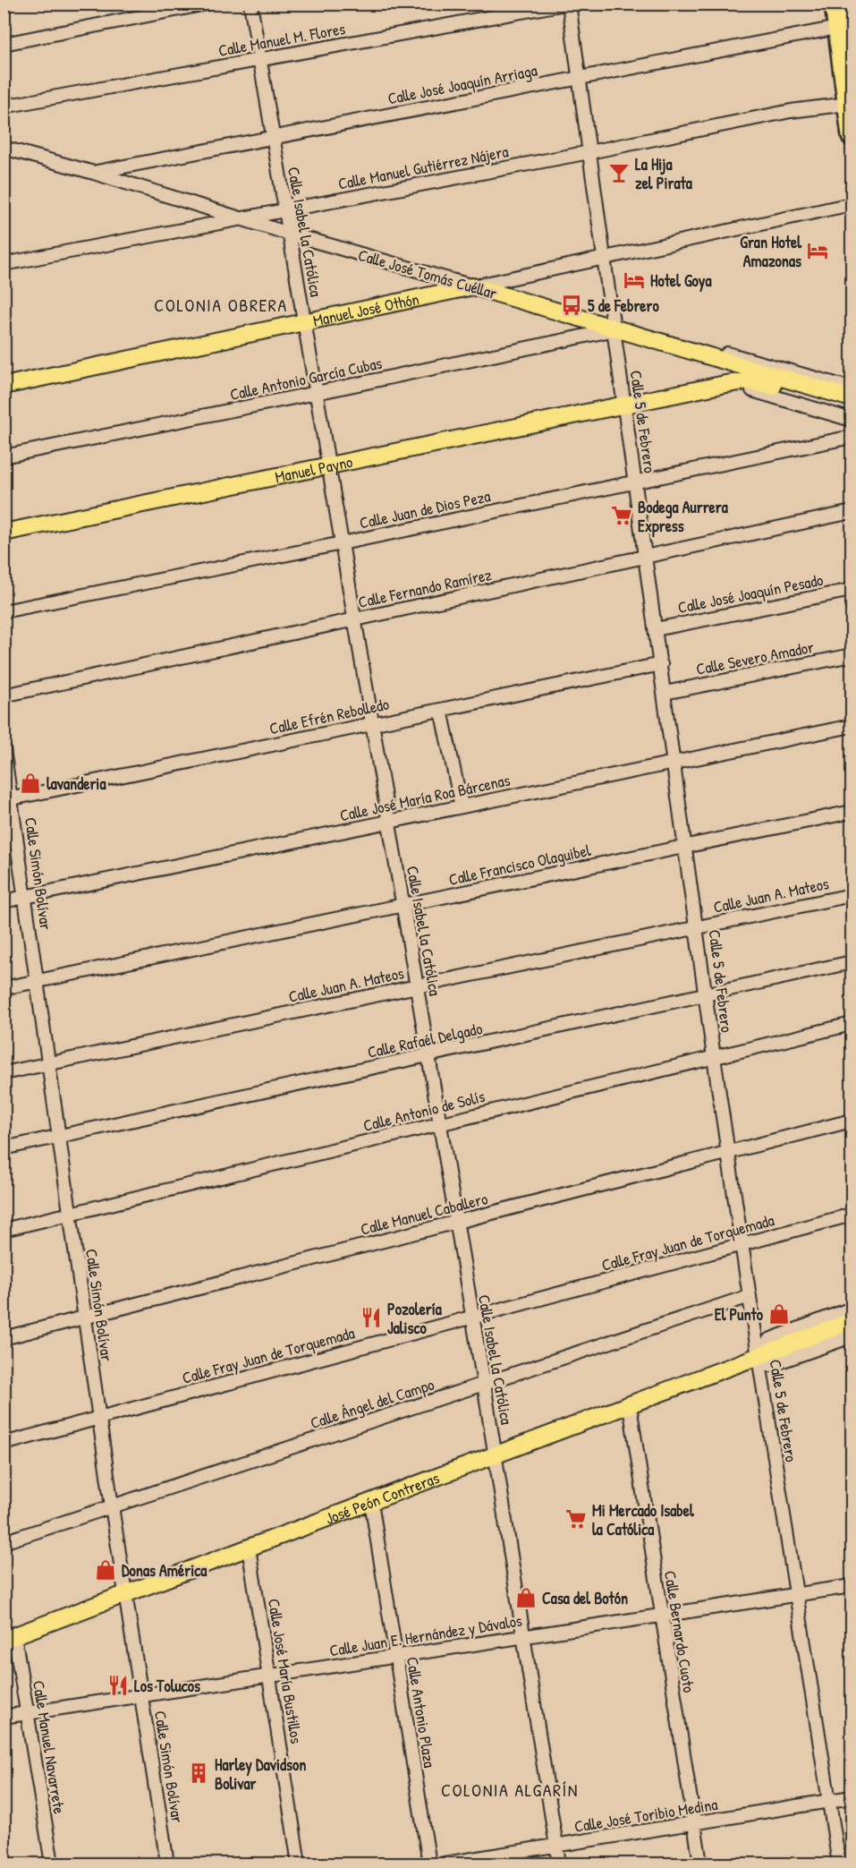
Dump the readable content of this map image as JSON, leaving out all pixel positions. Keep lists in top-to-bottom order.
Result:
{
  "streets": {
    "main road": [
      "Calle José Tomás Cuéllar",
      "Manuel José Othón",
      "Manuel Payno",
      "José Peón Contreras"
    ],
    "street": [
      "Calle Manuel M. Flores",
      "Calle José Joaquín Arriaga",
      "Calle Manuel Gutiérrez Nájera",
      "Calle Isabel la Católica",
      "Calle Antonio García Cubas",
      "Calle 5 de Febrero",
      "Calle Juan de Dios Peza",
      "Calle Fernando Ramírez",
      "Calle José Joaquín Pesado",
      "Calle Severo Amador",
      "Calle Efrén Rebolledo",
      "Calle José María Roa Bárcenas",
      "Calle Francisco Olaguibel",
      "Calle Simón Bolívar",
      "Calle Juan A. Mateos",
      "Calle Rafaél Delgado",
      "Calle Antonio de Solís",
      "Calle Manuel Caballero",
      "Calle Fray Juan de Torquemada",
      "Calle Ángel del Campo",
      "Calle Bernardo Cuoto",
      "Calle Juan E. Hernández y Dávalos",
      "Calle José María Bustillos",
      "Calle Antonio Plaza",
      "Calle Manuel Navarrete",
      "Calle José Toribio Medina"
    ]
  },
  "crossings": [
    ["Calle Manuel M. Flores", "Calle Isabel la Católica"],
    ["Calle Manuel M. Flores", "Calle 5 de Febrero"],
    ["Calle José Joaquín Arriaga", "Calle Isabel la Católica"],
    ["Calle José Joaquín Arriaga", "Calle José Tomás Cuéllar"],
    ["Calle José Joaquín Arriaga", "Calle 5 de Febrero"],
    ["Calle Manuel Gutiérrez Nájera", "Calle Isabel la Católica"],
    ["Calle Manuel Gutiérrez Nájera", "Calle José Tomás Cuéllar"],
    ["Calle Manuel Gutiérrez Nájera", "Calle 5 de Febrero"],
    ["Calle Isabel la Católica", "Calle José Tomás Cuéllar"],
    ["Calle Isabel la Católica", "Manuel José Othón"],
    ["Calle Isabel la Católica", "Calle Antonio García Cubas"],
    ["Calle Isabel la Católica", "Manuel Payno"],
    ["Calle Isabel la Católica", "Calle Juan de Dios Peza"],
    ["Calle Isabel la Católica", "Calle Fernando Ramírez"],
    ["Calle Isabel la Católica", "Calle Efrén Rebolledo"],
    ["Calle Isabel la Católica", "Calle José María Roa Bárcenas"],
    ["Calle Isabel la Católica", "Calle Francisco Olaguibel"],
    ["Calle Isabel la Católica", "Calle Juan A. Mateos"],
    ["Calle Isabel la Católica", "Calle Rafaél Delgado"],
    ["Calle Isabel la Católica", "Calle Antonio de Solís"],
    ["Calle Isabel la Católica", "Calle Manuel Caballero"],
    ["Calle Isabel la Católica", "Calle Fray Juan de Torquemada"],
    ["Calle Isabel la Católica", "Calle Ángel del Campo"],
    ["Calle Isabel la Católica", "José Peón Contreras"],
    ["Calle Isabel la Católica", "Calle Juan E. Hernández y Dávalos"],
    ["Calle Isabel la Católica", "Calle José Toribio Medina"],
    ["Calle José Tomás Cuéllar", "Manuel José Othón"],
    ["Calle José Tomás Cuéllar", "Calle Antonio García Cubas"],
    ["Calle José Tomás Cuéllar", "Calle 5 de Febrero"],
    ["Manuel José Othón", "Calle 5 de Febrero"],
    ["Calle Antonio García Cubas", "Calle 5 de Febrero"],
    ["Calle 5 de Febrero", "Manuel Payno"],
    ["Calle 5 de Febrero", "Calle Juan de Dios Peza"],
    ["Calle 5 de Febrero", "Calle Fernando Ramírez"],
    ["Calle 5 de Febrero", "Calle José Joaquín Pesado"],
    ["Calle 5 de Febrero", "Calle Severo Amador"],
    ["Calle 5 de Febrero", "Calle Efrén Rebolledo"],
    ["Calle 5 de Febrero", "Calle José María Roa Bárcenas"],
    ["Calle 5 de Febrero", "Calle Francisco Olaguibel"],
    ["Calle 5 de Febrero", "Calle Juan A. Mateos"],
    ["Calle 5 de Febrero", "Calle Rafaél Delgado"],
    ["Calle 5 de Febrero", "Calle Antonio de Solís"],
    ["Calle 5 de Febrero", "Calle Manuel Caballero"],
    ["Calle 5 de Febrero", "Calle Fray Juan de Torquemada"],
    ["Calle 5 de Febrero", "Calle Ángel del Campo"],
    ["Calle 5 de Febrero", "José Peón Contreras"],
    ["Calle 5 de Febrero", "Calle Juan E. Hernández y Dávalos"],
    ["Calle 5 de Febrero", "Calle José Toribio Medina"],
    ["Calle Efrén Rebolledo", "Calle Simón Bolívar"],
    ["Calle José María Roa Bárcenas", "Calle Simón Bolívar"],
    ["Calle Francisco Olaguibel", "Calle Simón Bolívar"],
    ["Calle Simón Bolívar", "Calle Juan A. Mateos"],
    ["Calle Simón Bolívar", "Calle Rafaél Delgado"],
    ["Calle Simón Bolívar", "Calle Antonio de Solís"],
    ["Calle Simón Bolívar", "Calle Manuel Caballero"],
    ["Calle Simón Bolívar", "Calle Fray Juan de Torquemada"],
    ["Calle Simón Bolívar", "Calle Ángel del Campo"],
    ["Calle Simón Bolívar", "José Peón Contreras"],
    ["Calle Simón Bolívar", "Calle Juan E. Hernández y Dávalos"],
    ["José Peón Contreras", "Calle Bernardo Cuoto"],
    ["José Peón Contreras", "Calle José María Bustillos"],
    ["José Peón Contreras", "Calle Antonio Plaza"],
    ["José Peón Contreras", "Calle Manuel Navarrete"],
    ["Calle Bernardo Cuoto", "Calle Juan E. Hernández y Dávalos"],
    ["Calle Bernardo Cuoto", "Calle José Toribio Medina"],
    ["Calle Juan E. Hernández y Dávalos", "Calle José María Bustillos"],
    ["Calle Juan E. Hernández y Dávalos", "Calle Antonio Plaza"],
    ["Calle Juan E. Hernández y Dávalos", "Calle Manuel Navarrete"]
  ],
  "districts": ["COLONIA OBRERA", "COLONIA ALGARÍN"],
  "places": {
    "bar": ["La Hija zel Pirata"],
    "hotel": ["Gran Hotel Amazonas", "Hotel Goya"],
    "bus stop": ["5 de Febrero"],
    "supermarket": ["Bodega Aurrera Express", "Mi Mercado Isabel la Católica"],
    "shop": [
      "lavanderia",
      "El Punto",
      "Donas América",
      "Casa del Botón"
    ],
    "restaurant": ["Pozolería Jalisco", "Los Tolucos"],
    "building": ["Harley Davidson Bolivar"]
  }
}
